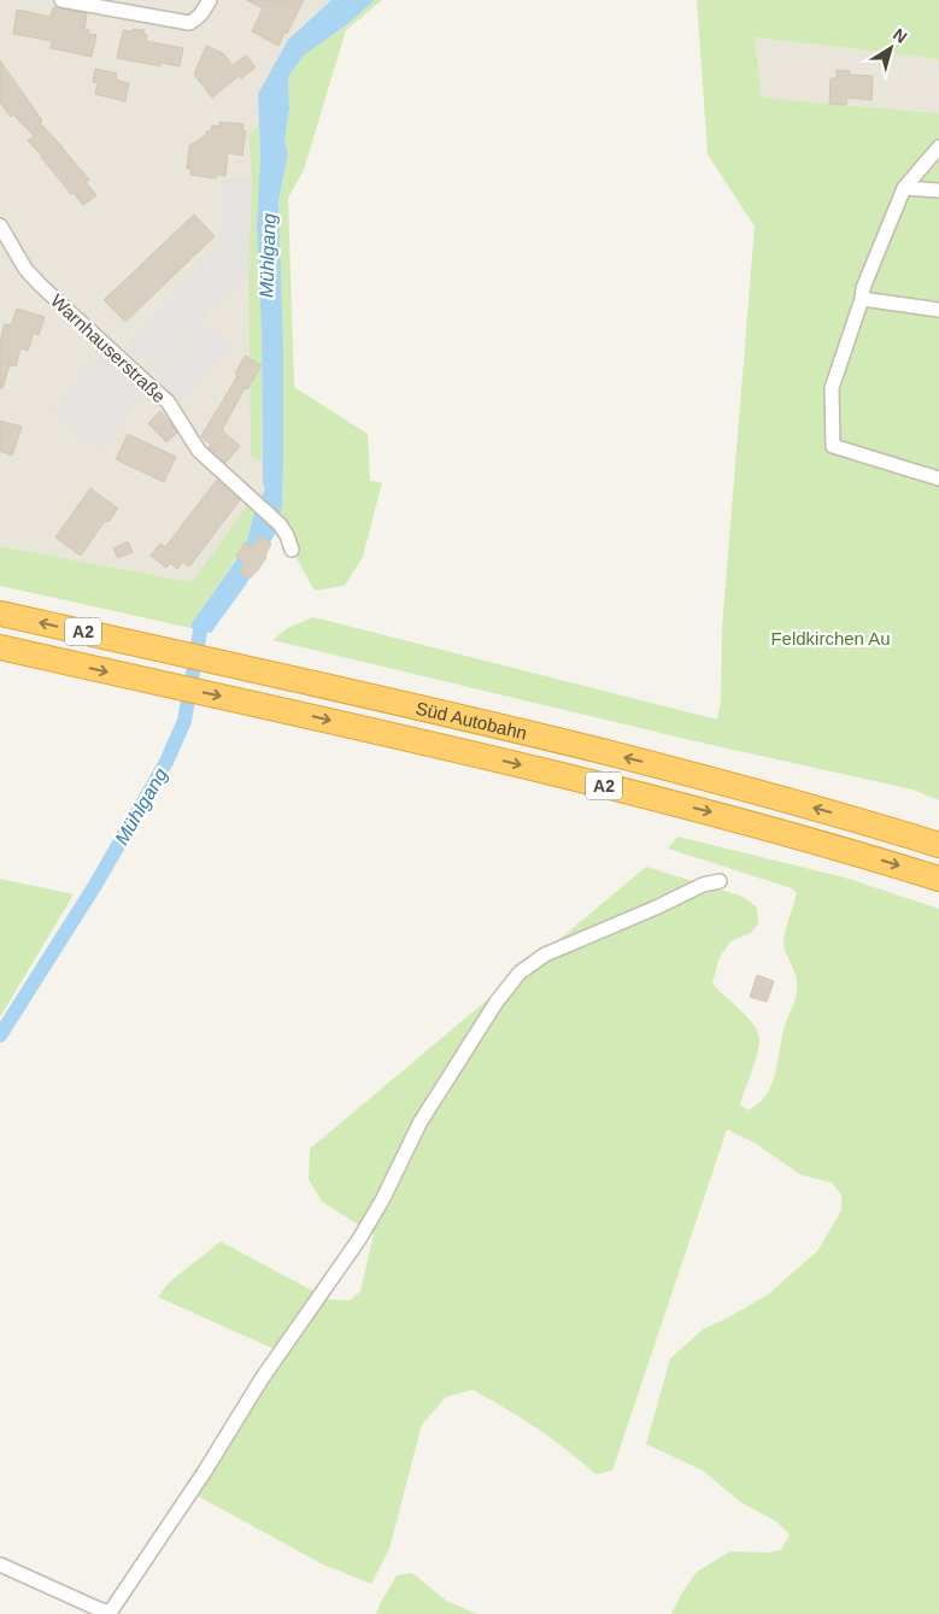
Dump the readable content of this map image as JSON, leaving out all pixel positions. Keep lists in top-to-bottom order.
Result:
{
  "streets": {
    "highway": ["A2", "Süd Autobahn"],
    "street": ["Warnhauserstraße"]
  },
  "water": ["Mühlgang"],
  "parks": ["Feldkirchen Au"],
  "north": "top right"
}
